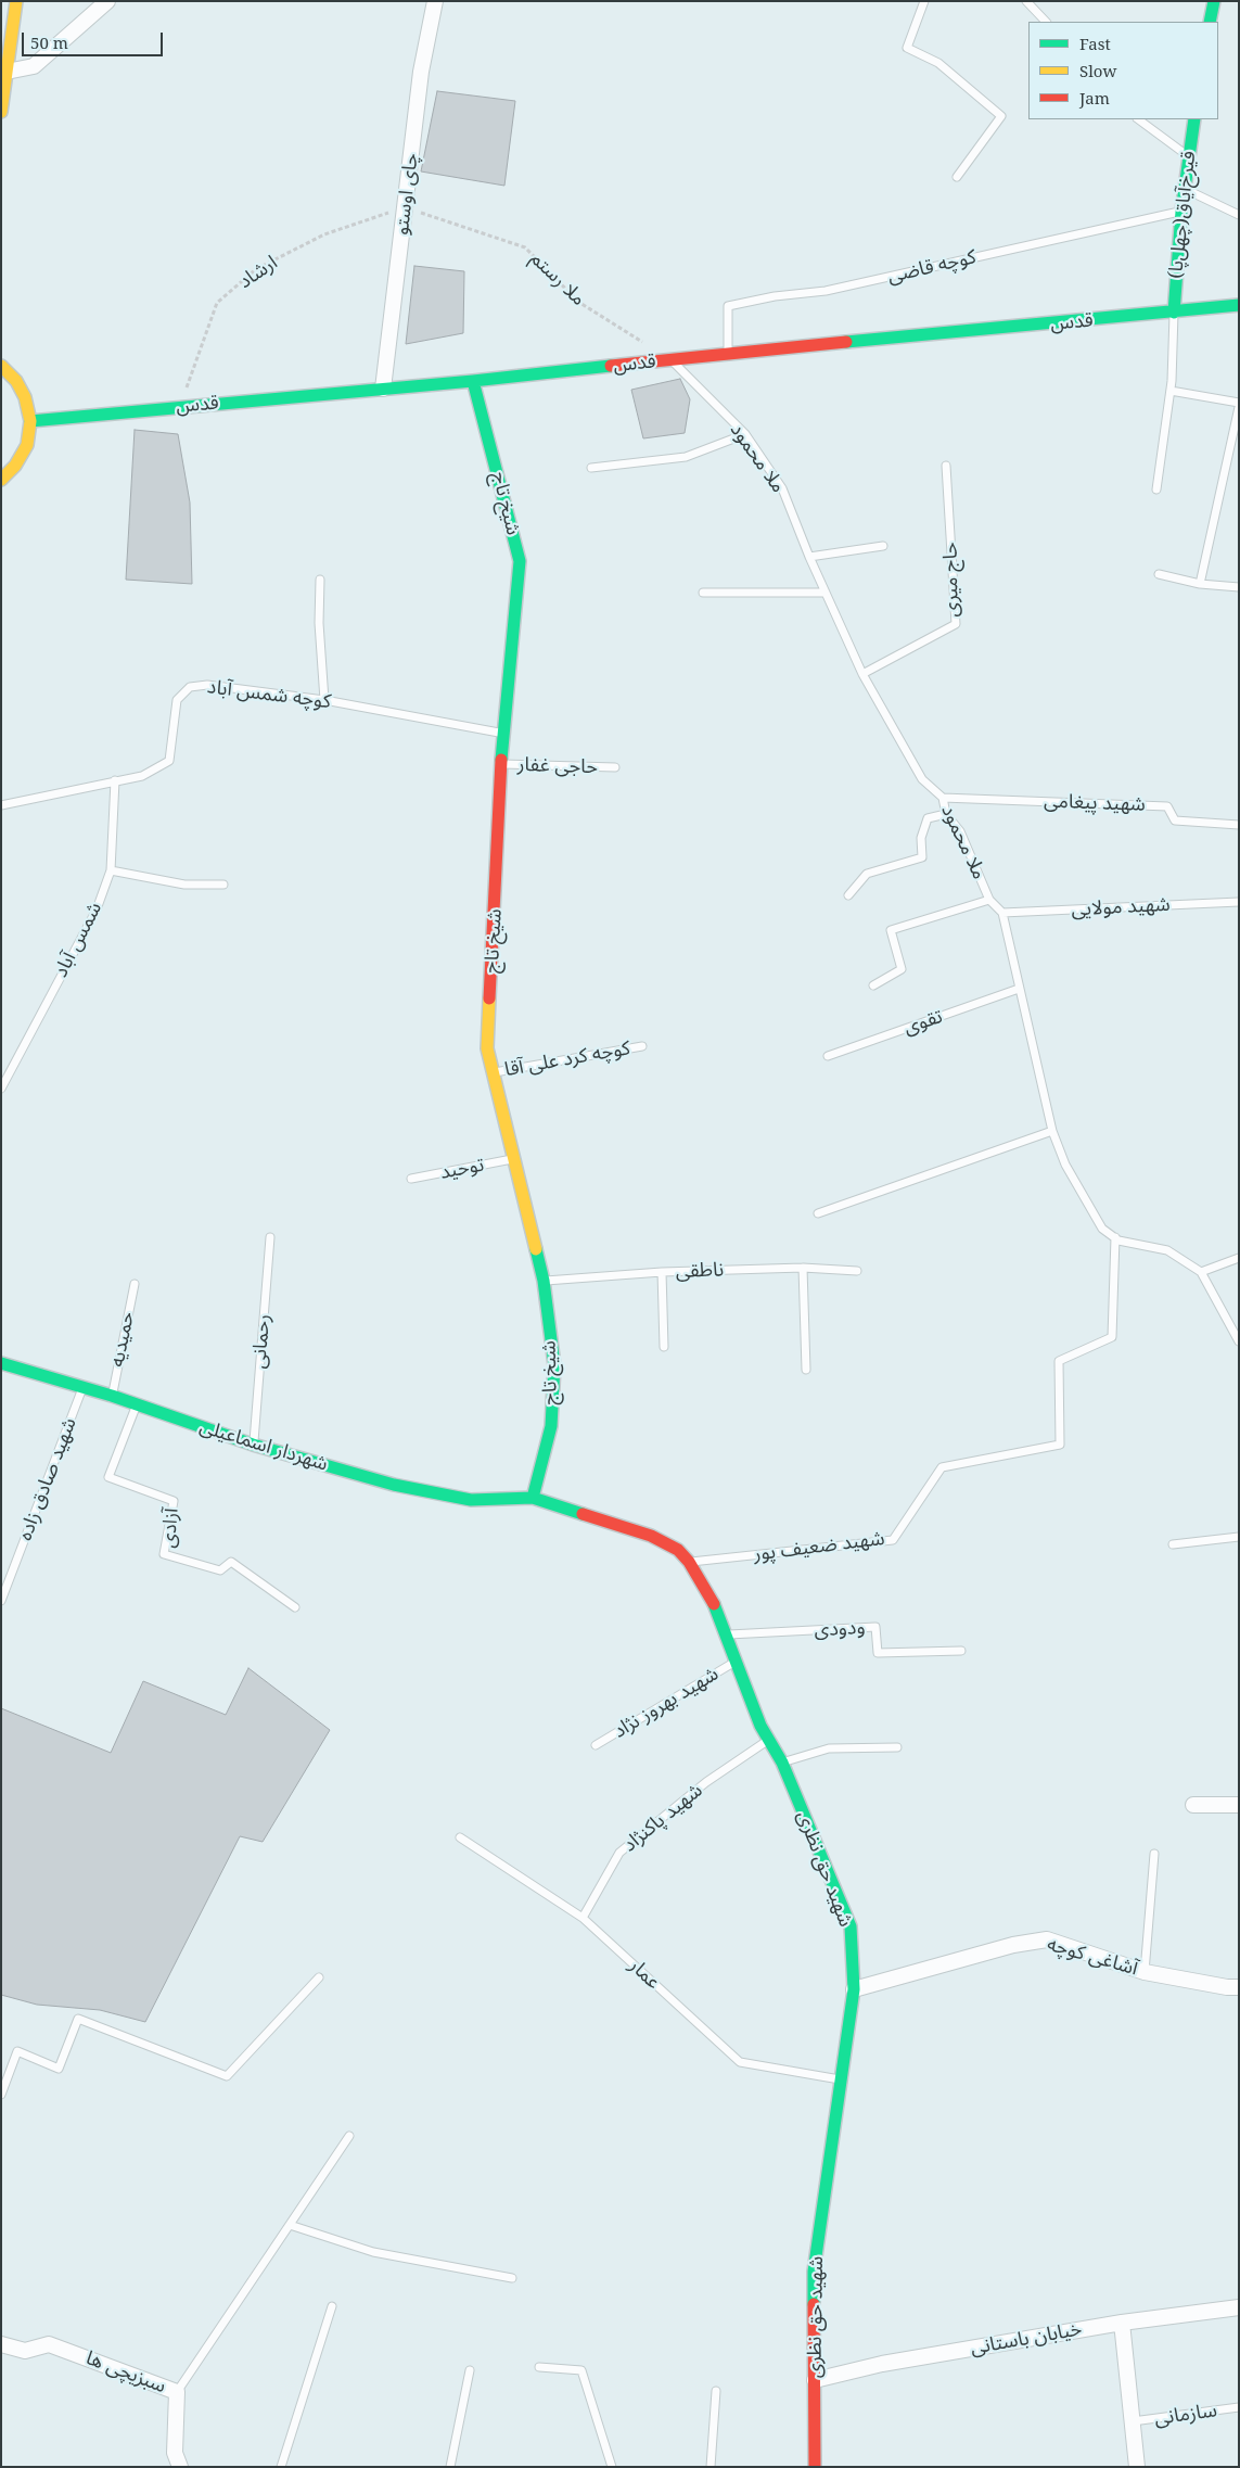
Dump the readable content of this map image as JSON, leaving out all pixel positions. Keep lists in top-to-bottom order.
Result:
{
  "streets": {
    "street": [
      "چای اوستو",
      "قیرخ‌آیاق(چهل‌پا)",
      "قدس",
      "شیخ تاج",
      "شهردار اسماعیلی",
      "شهید حق نظری",
      "آشاغی کوچه",
      "خیابان باستانی",
      "سبزیچی ها"
    ],
    "lane": [
      "کوچه قاضی",
      "ملا محمود",
      "حاج میری",
      "کوچه شمس آباد",
      "حاجی غفار",
      "شهید پیغامی",
      "شهید مولایی",
      "شمس آباد",
      "تقوی",
      "کوچه کرد علی آقا",
      "توحید",
      "ناطقی",
      "حمیدیه",
      "رحمانی",
      "شهید صادق زاده",
      "آزادی",
      "شهید ضعیف پور",
      "ودودی",
      "شهید بهروز نژاد",
      "شهید پاکنژاد",
      "عمار",
      "سازمانی"
    ],
    "path": ["ارشاد", "ملا رستم"]
  },
  "crossings": [
    ["چای اوستو", "ارشاد"],
    ["چای اوستو", "ملا رستم"],
    ["چای اوستو", "قدس"],
    ["قیرخ‌آیاق(چهل‌پا)", "کوچه قاضی"],
    ["قیرخ‌آیاق(چهل‌پا)", "قدس"],
    ["کوچه قاضی", "قدس"],
    ["ارشاد", "ملا رستم"],
    ["ارشاد", "قدس"],
    ["قدس", "ملا محمود"],
    ["قدس", "شیخ تاج"],
    ["ملا محمود", "حاج میری"],
    ["ملا محمود", "شهید پیغامی"],
    ["ملا محمود", "شهید مولایی"],
    ["شیخ تاج", "کوچه شمس آباد"],
    ["شیخ تاج", "حاجی غفار"],
    ["شیخ تاج", "کوچه کرد علی آقا"],
    ["شیخ تاج", "توحید"],
    ["شیخ تاج", "ناطقی"],
    ["شیخ تاج", "شهردار اسماعیلی"],
    ["شیخ تاج", "شهید حق نظری"],
    ["کوچه شمس آباد", "شمس آباد"],
    ["حمیدیه", "شهردار اسماعیلی"],
    ["رحمانی", "شهردار اسماعیلی"],
    ["شهردار اسماعیلی", "شهید صادق زاده"],
    ["شهردار اسماعیلی", "آزادی"],
    ["شهردار اسماعیلی", "شهید حق نظری"],
    ["شهید ضعیف پور", "شهید حق نظری"],
    ["ودودی", "شهید حق نظری"],
    ["شهید بهروز نژاد", "شهید حق نظری"],
    ["شهید پاکنژاد", "شهید حق نظری"],
    ["شهید پاکنژاد", "عمار"],
    ["شهید حق نظری", "آشاغی کوچه"],
    ["شهید حق نظری", "عمار"],
    ["شهید حق نظری", "خیابان باستانی"]
  ],
  "legend": ["Fast", "Slow", "Jam"],
  "scale_bar": "50 m"
}
